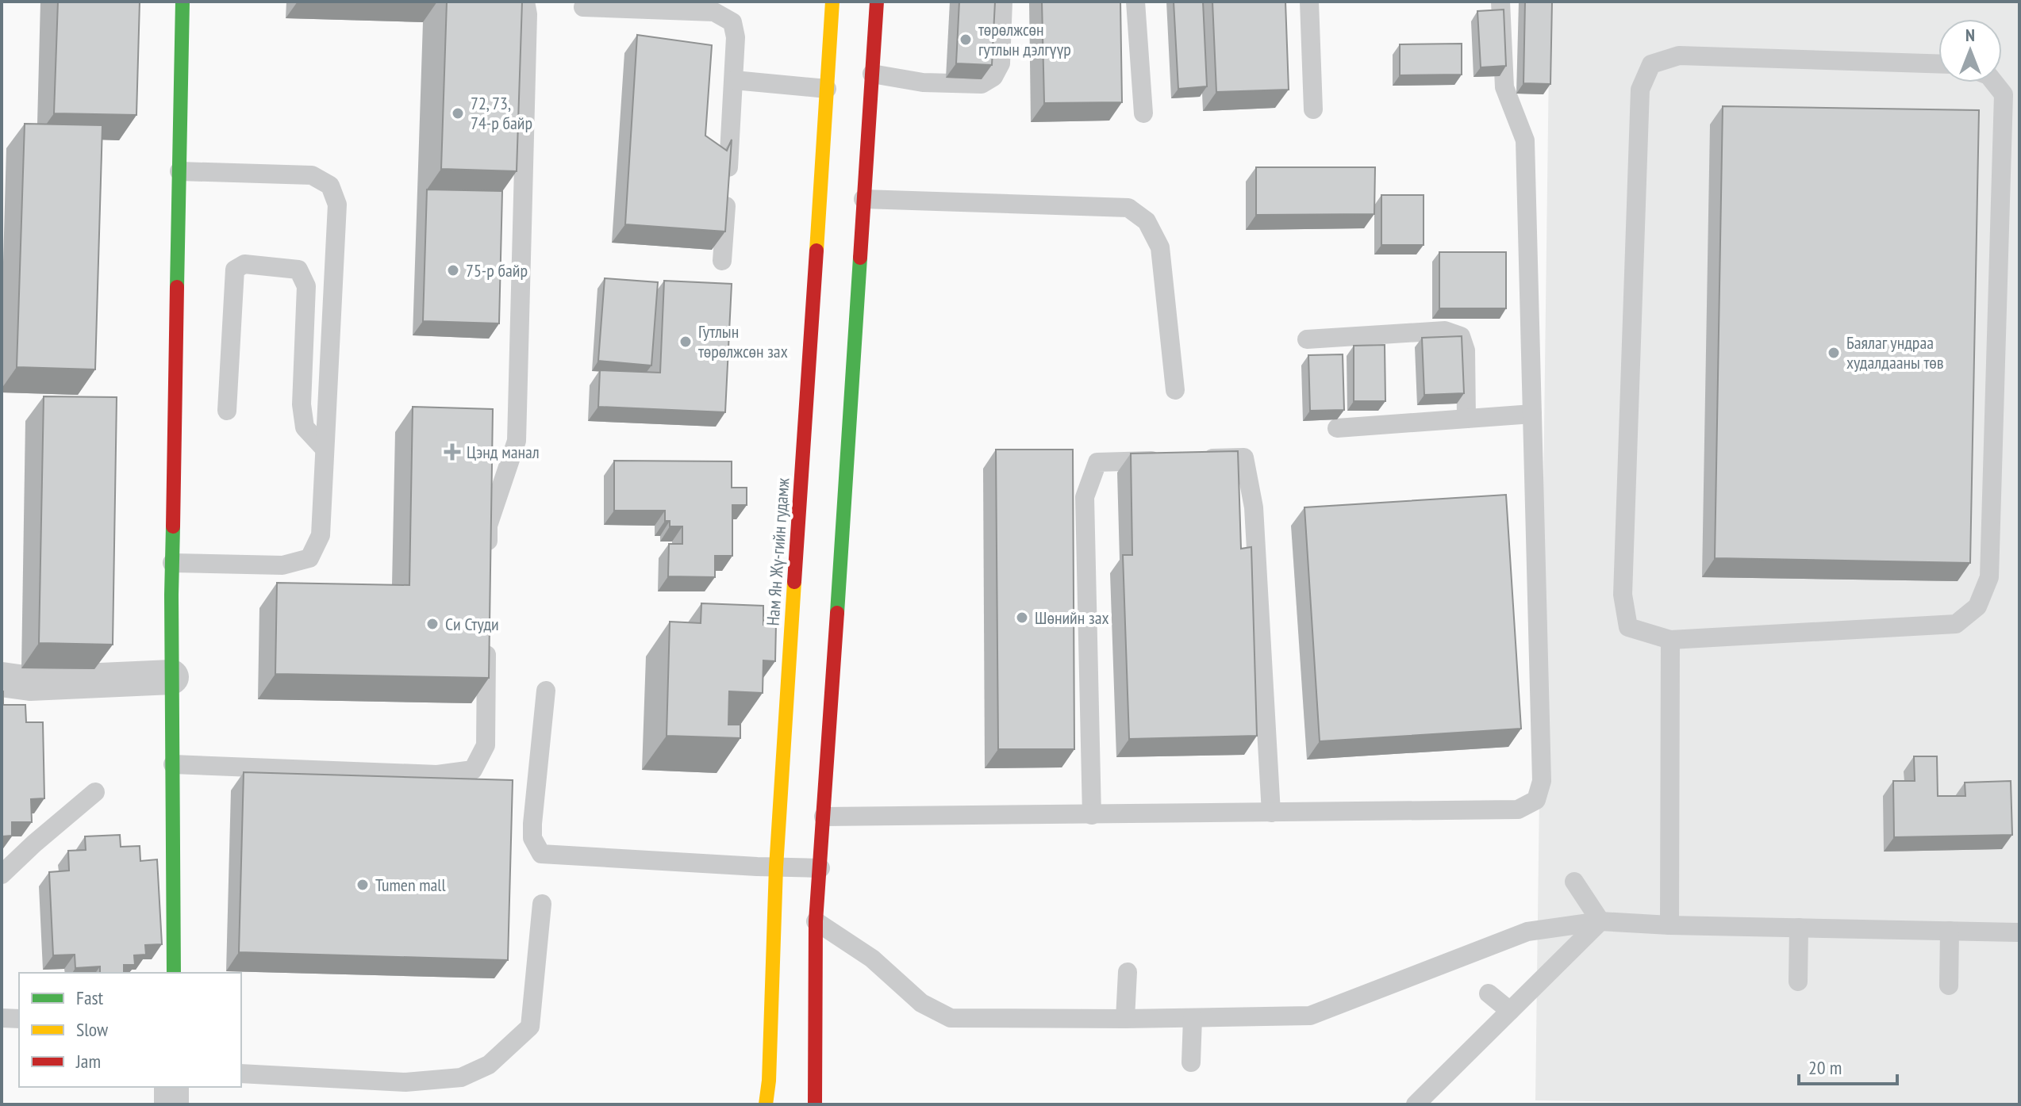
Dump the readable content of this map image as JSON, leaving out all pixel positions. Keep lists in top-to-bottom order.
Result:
{
  "streets": {
    "main road": ["Нам Ян Жү-гийн гудамж"]
  },
  "places": {
    "other": [
      "төрөлжсөн гутлын дэлгүүр",
      "72, 73, 74-р байр",
      "75-р байр",
      "Гутлын төрөлжсөн зах",
      "Баялаг ундраа худалдааны төв",
      "Шөнийн зах",
      "Си Студи",
      "Tumen mall"
    ],
    "health": ["Цэнд манал"]
  },
  "legend": ["Fast", "Slow", "Jam"],
  "scale_bar": "20 m",
  "north": "top"
}
